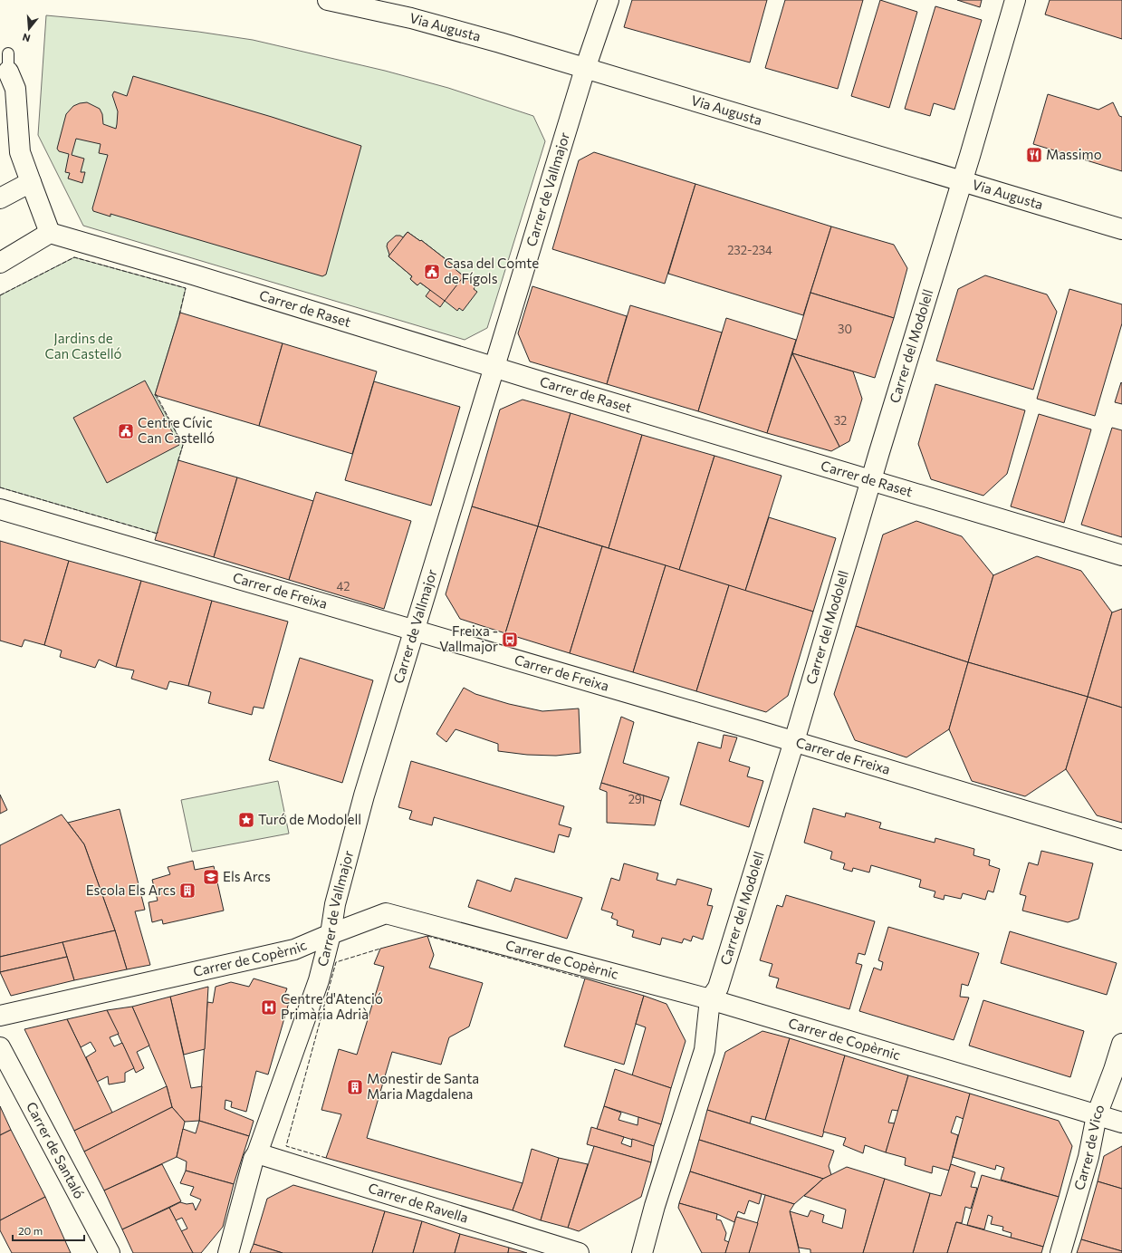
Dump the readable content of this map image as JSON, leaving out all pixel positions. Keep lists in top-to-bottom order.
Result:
{
  "streets": {
    "street": [
      "Via Augusta",
      "Carrer de Vallmajor",
      "Carrer de Raset",
      "Carrer del Modolell",
      "Carrer de Freixa",
      "Carrer de Copèrnic",
      "Carrer de Vico",
      "Carrer de Santaló",
      "Carrer de Ravella"
    ]
  },
  "crossings": [
    ["Via Augusta", "Carrer de Vallmajor"],
    ["Via Augusta", "Carrer del Modolell"],
    ["Carrer de Vallmajor", "Carrer de Raset"],
    ["Carrer de Vallmajor", "Carrer de Freixa"],
    ["Carrer de Vallmajor", "Carrer de Copèrnic"],
    ["Carrer de Vallmajor", "Carrer de Ravella"],
    ["Carrer de Raset", "Carrer del Modolell"],
    ["Carrer del Modolell", "Carrer de Freixa"],
    ["Carrer del Modolell", "Carrer de Copèrnic"],
    ["Carrer de Copèrnic", "Carrer de Vico"]
  ],
  "parks": ["Jardins de Can Castelló"],
  "places": {
    "restaurant": ["Massimo"],
    "public building": ["Casa del Comte de Fígols", "Centre Cívic Can Castelló"],
    "bus stop": ["Freixa - Vallmajor"],
    "place": ["Turó de Modolell"],
    "school or university": ["Els Arcs"],
    "building": ["Escola Els Arcs", "Monestir de Santa Maria Magdalena"],
    "hospital": ["Centre d'Atenció Primària Adrià"]
  },
  "house_numbers": [
    "232-234",
    "30",
    "32",
    "42",
    "29I"
  ],
  "scale_bar": "20 m",
  "north": "bottom"
}
